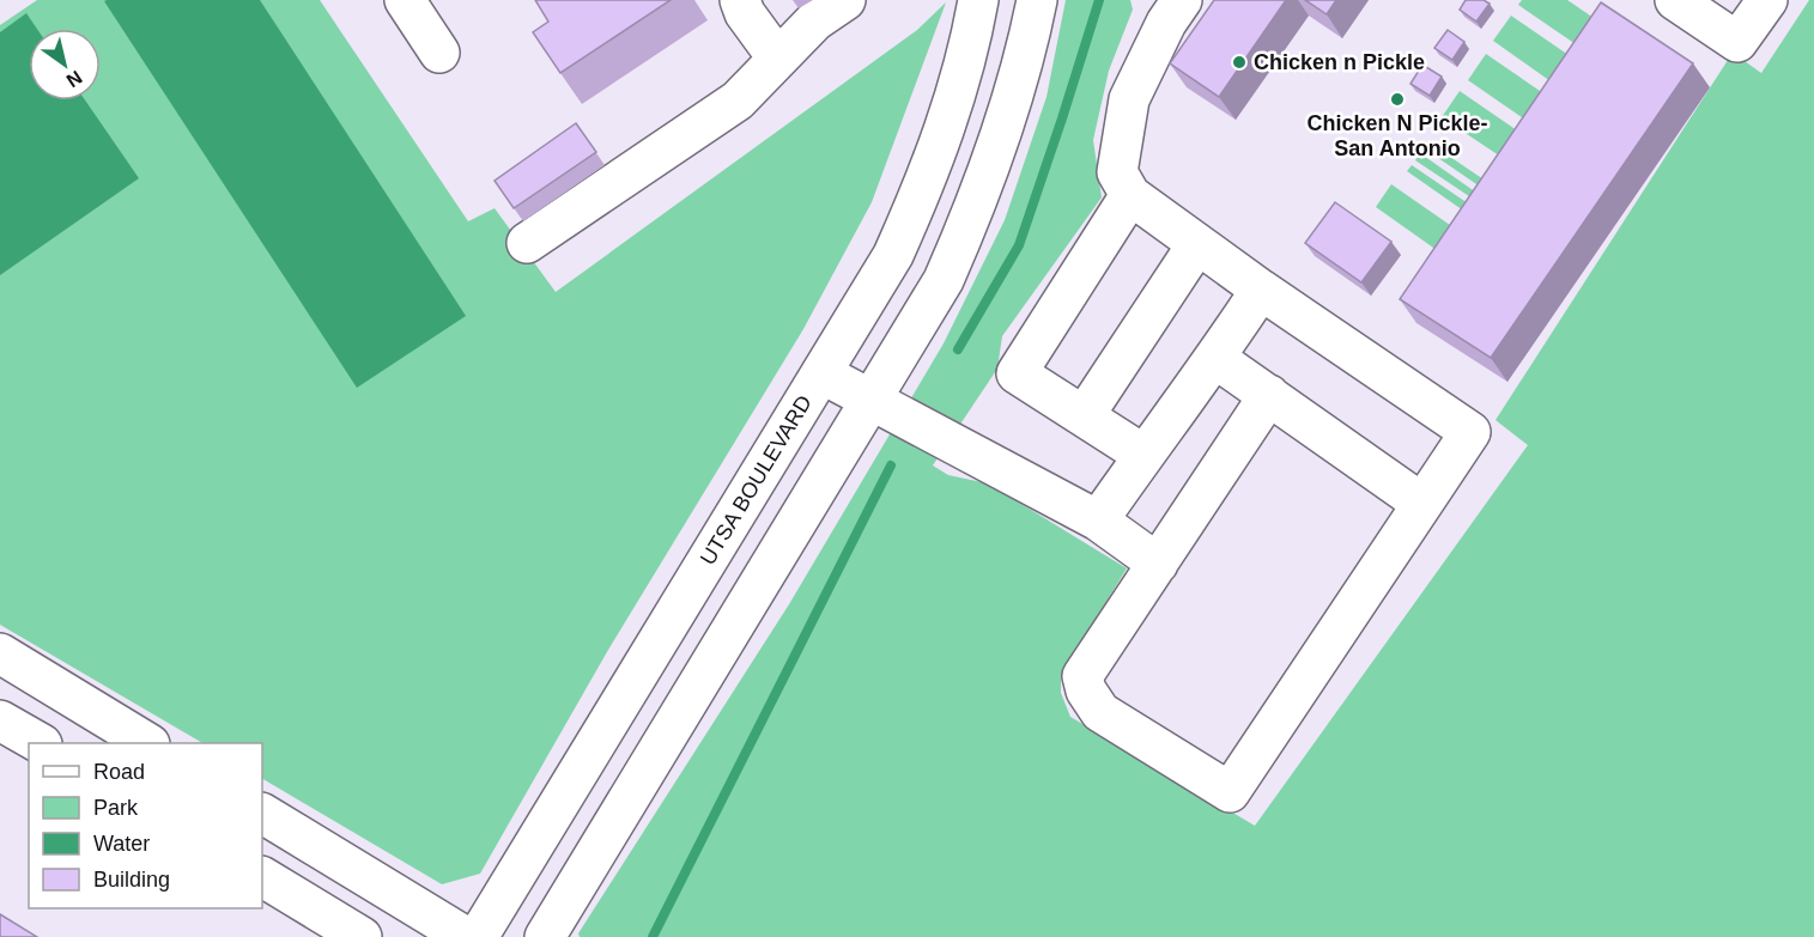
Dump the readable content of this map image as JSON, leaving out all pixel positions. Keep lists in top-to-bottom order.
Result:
{
  "streets": {
    "main road": ["UTSA BOULEVARD"]
  },
  "places": ["Chicken n Pickle", "Chicken N Pickle- San Antonio"],
  "legend": [
    "Road",
    "Park",
    "Water",
    "Building"
  ],
  "north": "bottom right"
}
